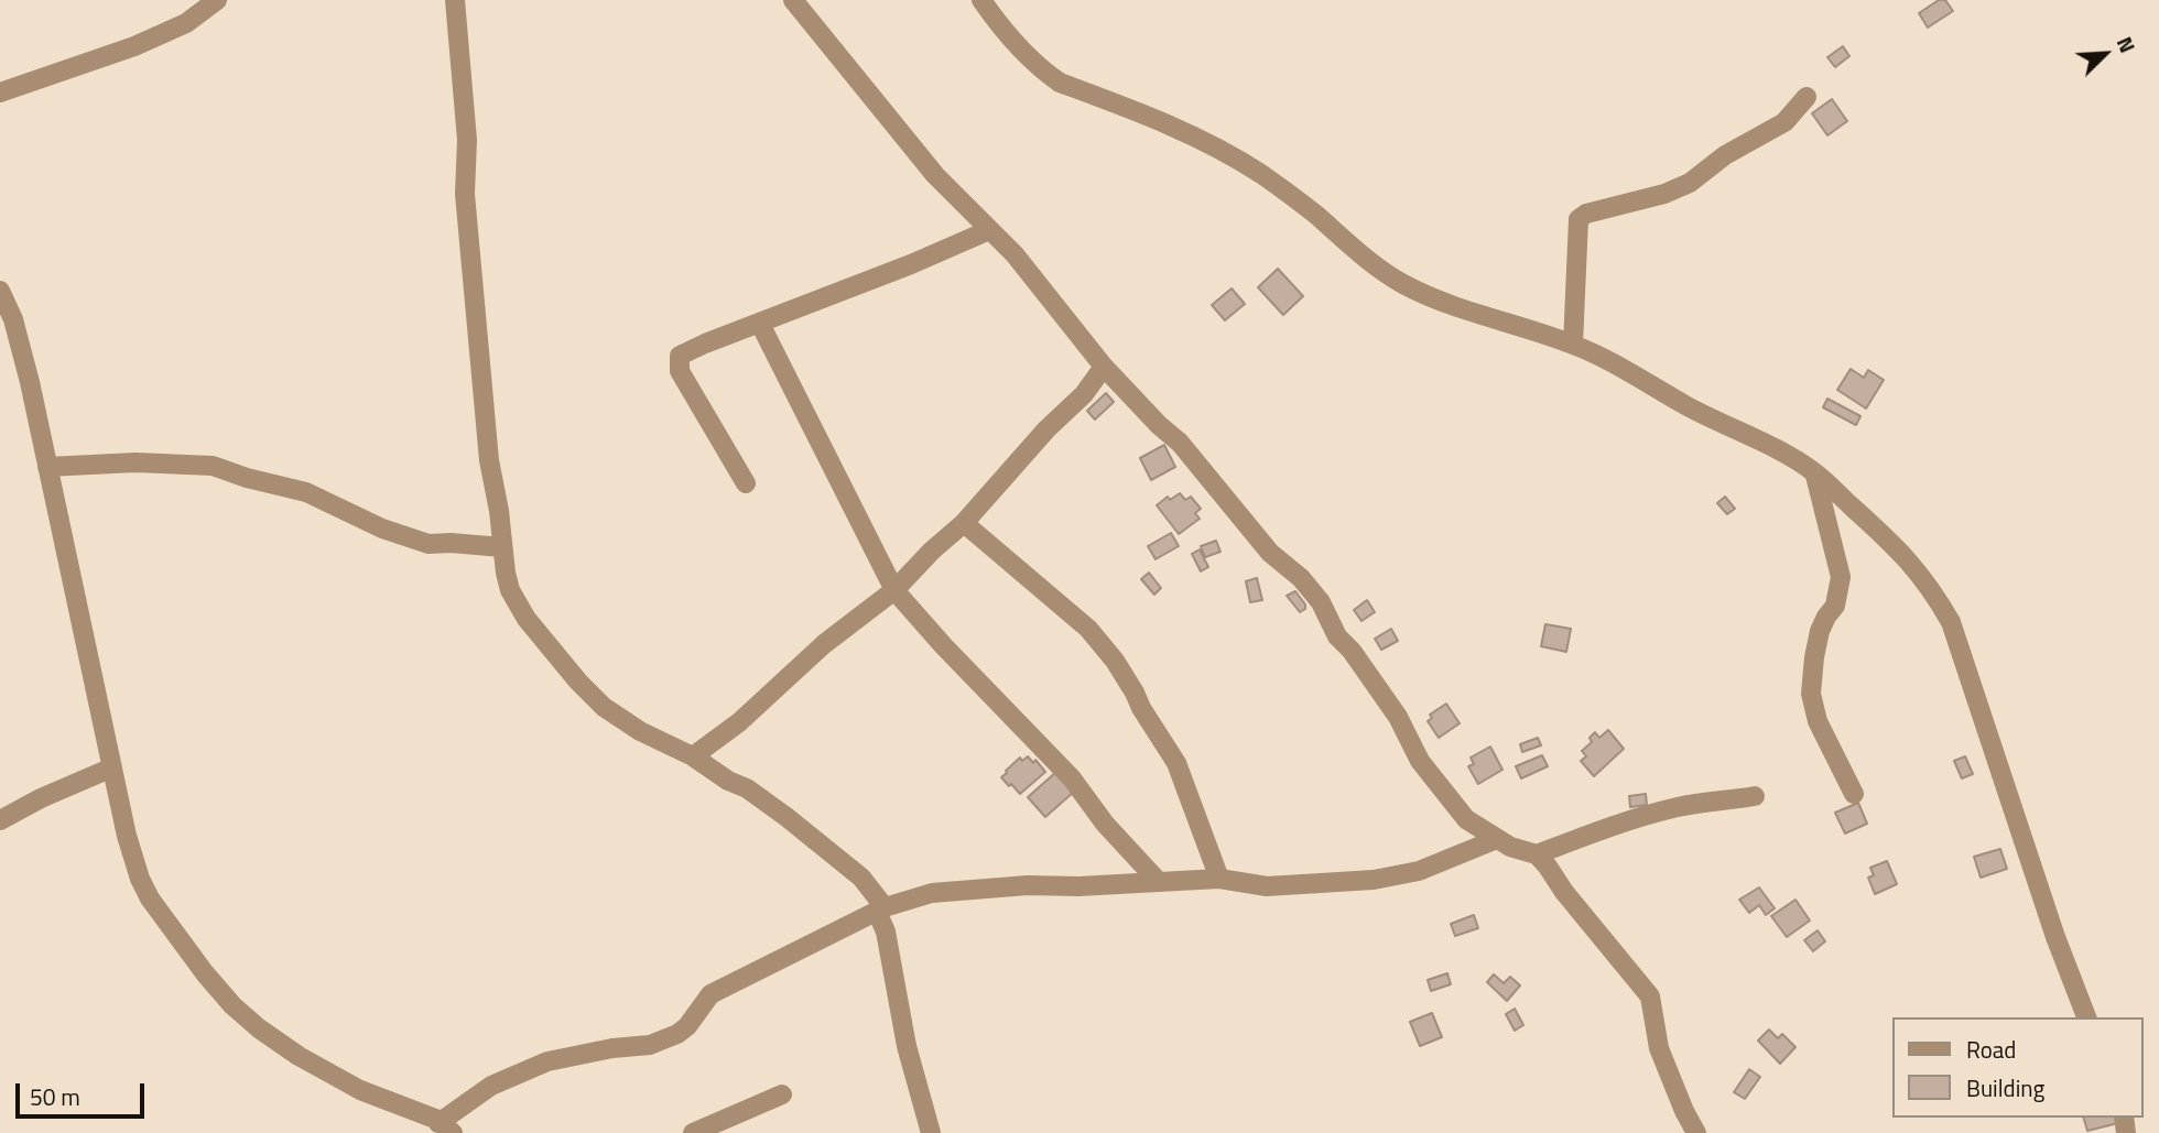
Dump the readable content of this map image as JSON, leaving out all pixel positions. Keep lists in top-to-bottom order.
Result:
{
  "legend": ["Road", "Building"],
  "scale_bar": "50 m",
  "north": "top right"
}
